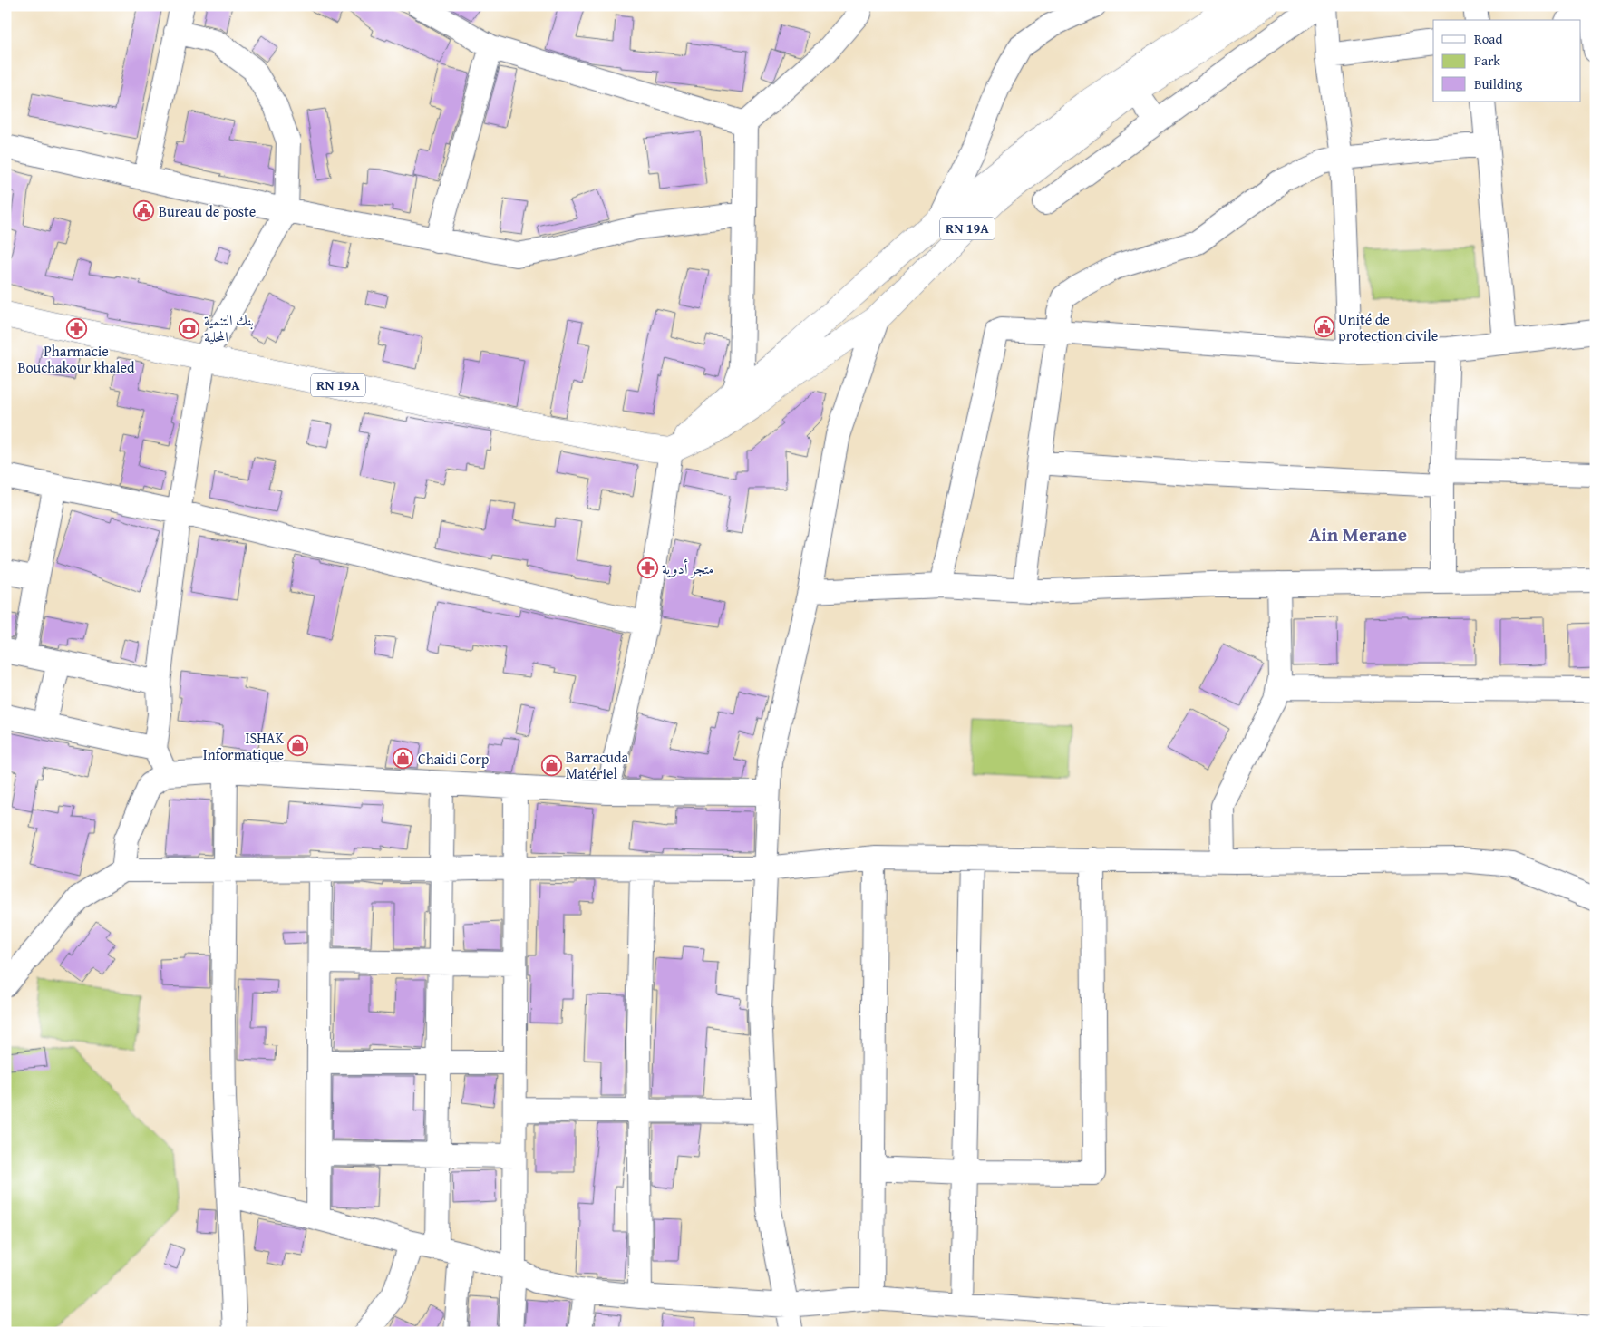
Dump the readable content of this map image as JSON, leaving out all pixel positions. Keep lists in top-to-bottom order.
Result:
{
  "streets": {
    "main road": ["RN 19A"]
  },
  "districts": ["Ain Merane"],
  "places": {
    "public building": ["Bureau de poste", "Unité de protection civile"],
    "bank": ["بنك التنمية المحلية"],
    "pharmacy": ["Pharmacie Bouchakour khaled", "متجر أدوية"],
    "shop": ["ISHAK Informatique", "Chaidi Corp", "Barracuda Matériel"]
  },
  "legend": ["Road", "Park", "Building"]
}
